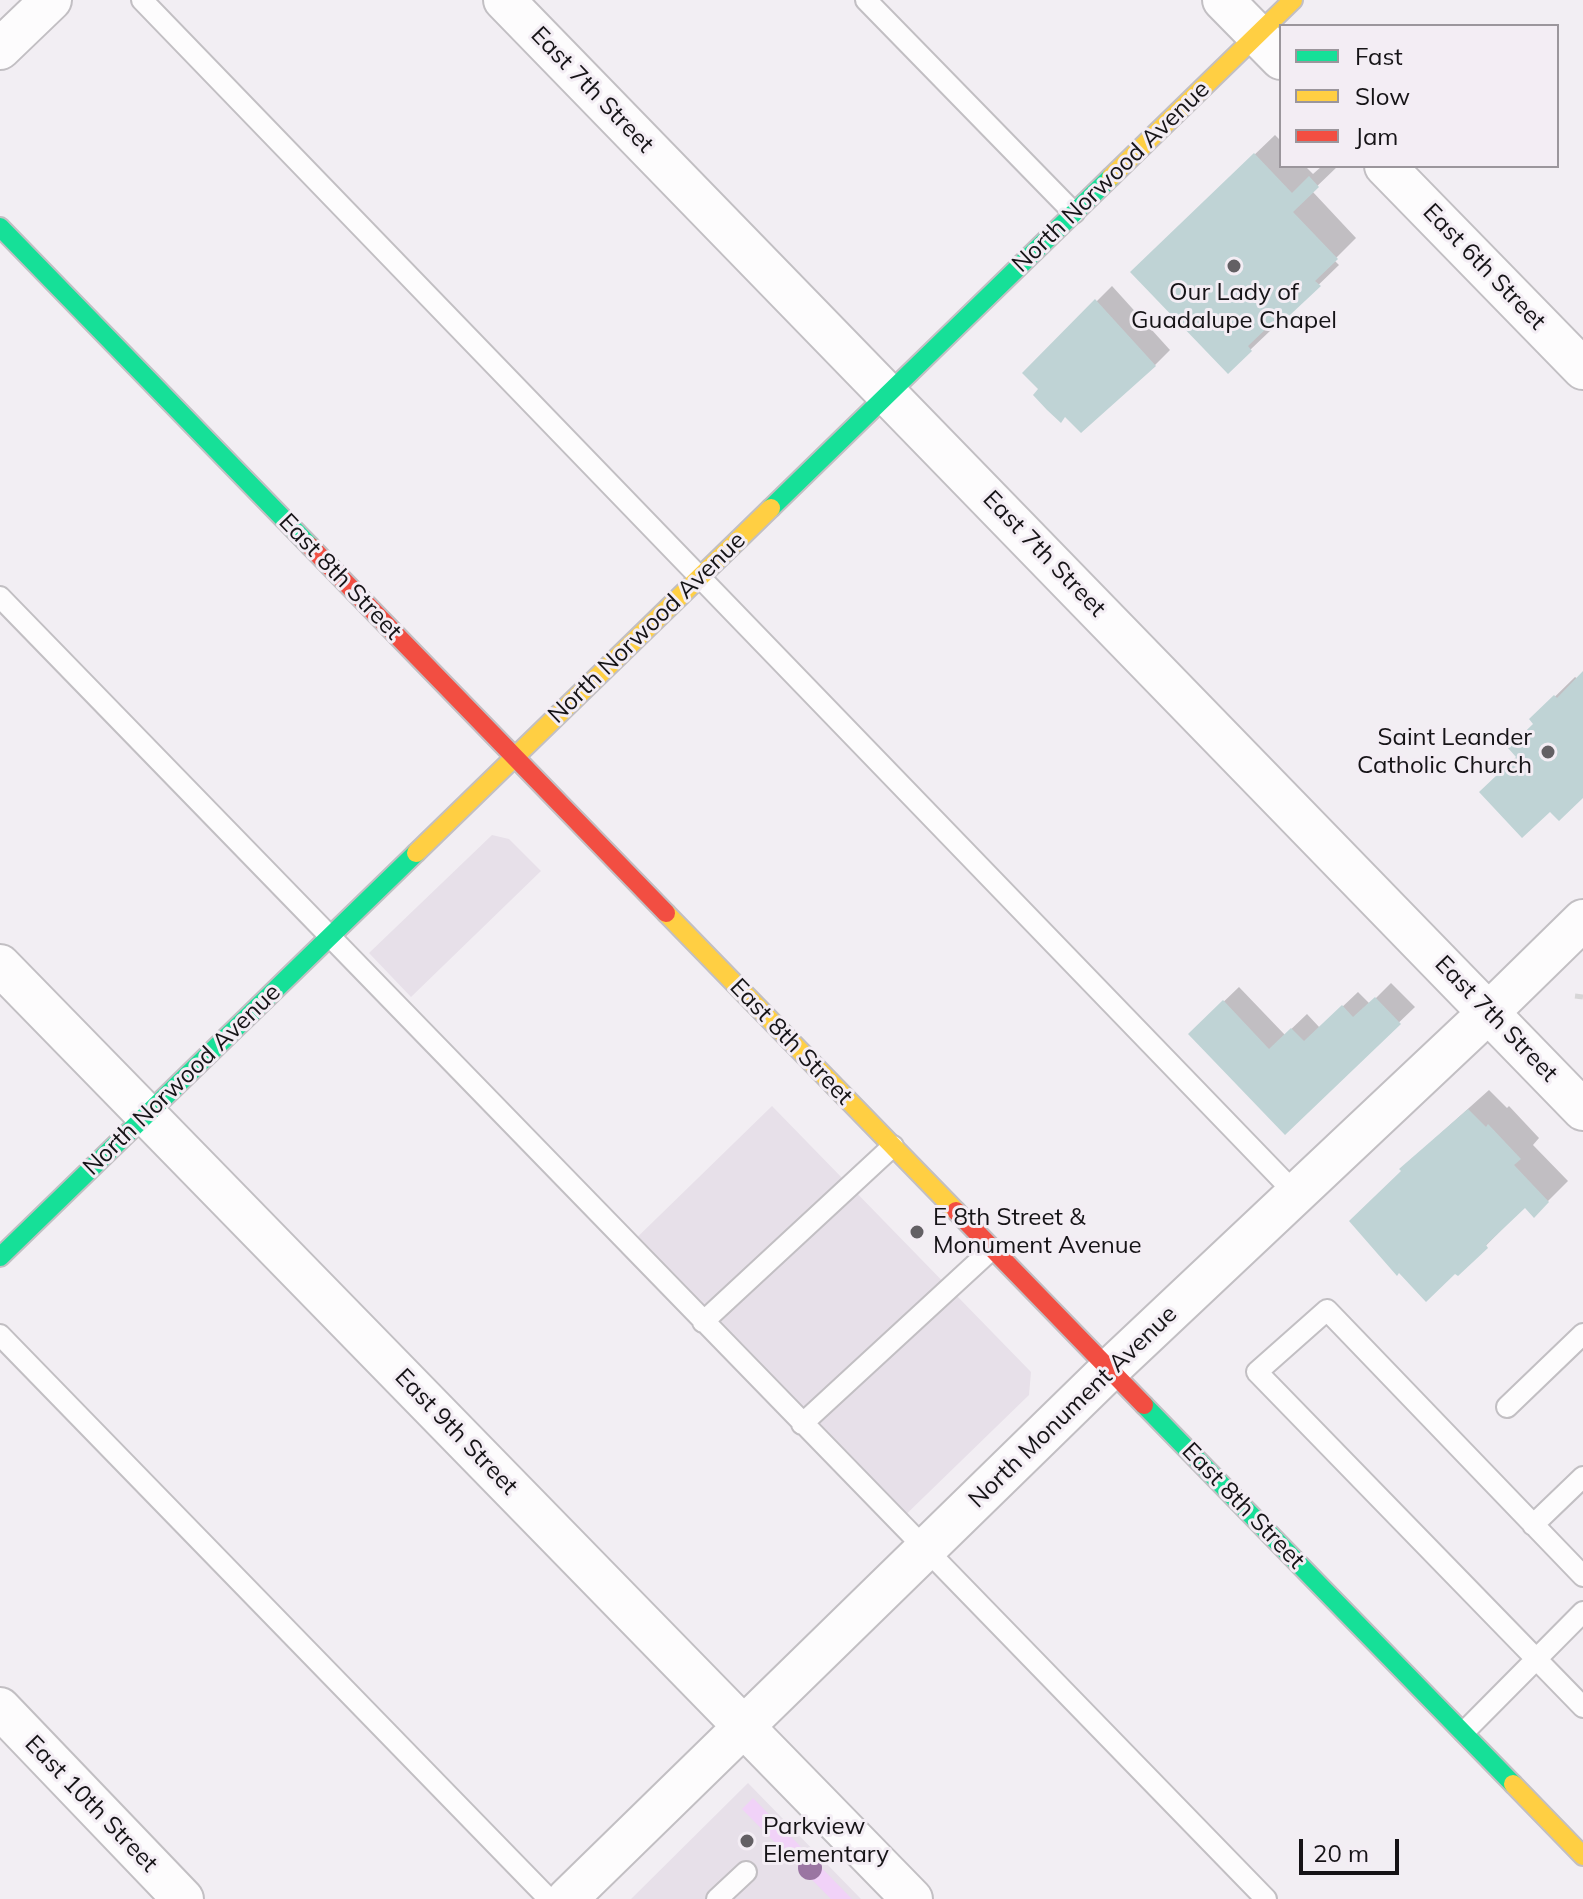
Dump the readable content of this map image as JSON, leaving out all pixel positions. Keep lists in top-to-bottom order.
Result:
{
  "streets": {
    "street": [
      "East 7th Street",
      "North Norwood Avenue",
      "East 6th Street",
      "East 8th Street",
      "North Monument Avenue",
      "East 9th Street",
      "East 10th Street"
    ]
  },
  "crossings": [
    ["East 7th Street", "North Norwood Avenue"],
    ["East 7th Street", "North Monument Avenue"],
    ["North Norwood Avenue", "East 8th Street"],
    ["North Norwood Avenue", "East 9th Street"],
    ["East 8th Street", "North Monument Avenue"],
    ["North Monument Avenue", "East 9th Street"]
  ],
  "places": [
    "Our Lady of Guadalupe Chapel",
    "Saint Leander Catholic Church",
    "E 8th Street & Monument Avenue",
    "Parkview Elementary"
  ],
  "legend": ["Fast", "Slow", "Jam"],
  "scale_bar": "20 m"
}
